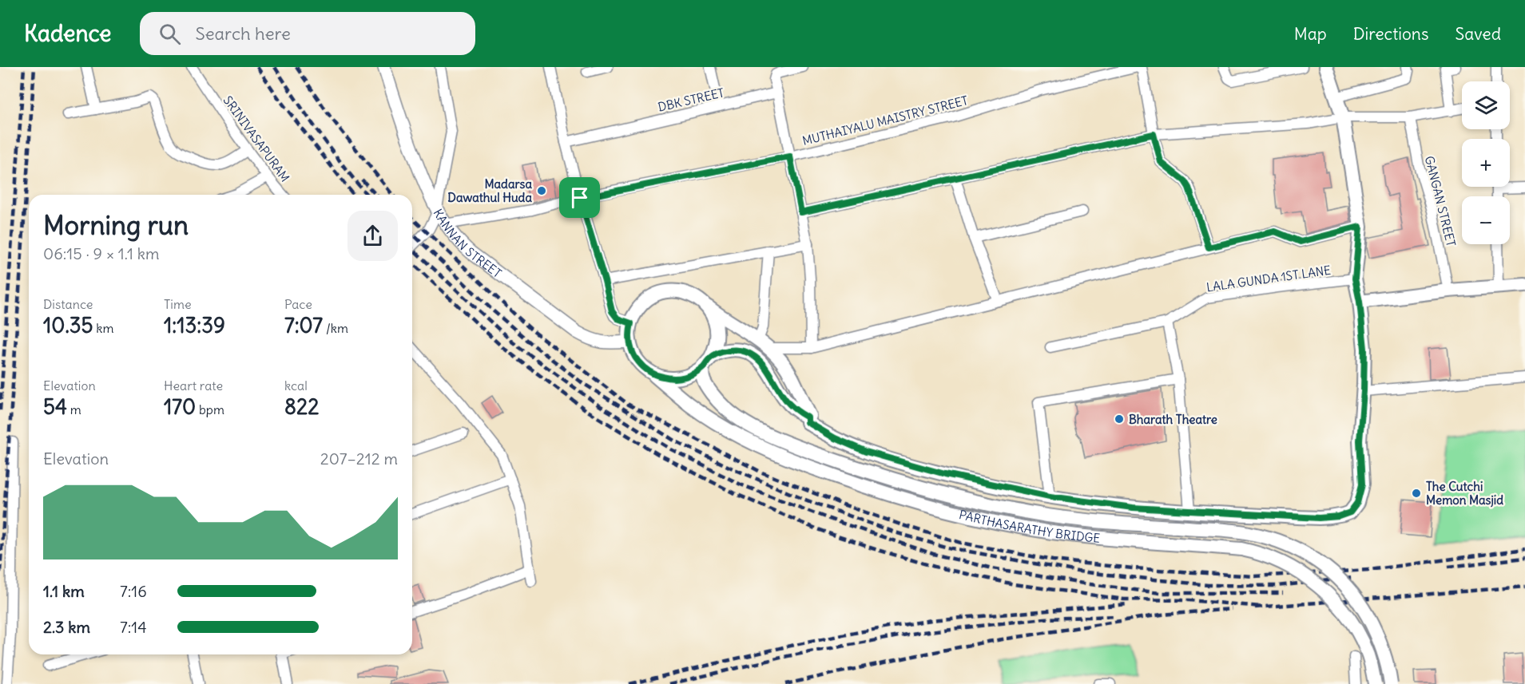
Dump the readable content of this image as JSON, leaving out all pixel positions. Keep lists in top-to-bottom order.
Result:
{
  "streets": {
    "main road": ["PARTHASARATHY BRIDGE"],
    "street": [
      "DBK STREET",
      "MUTHAIYALU MAISTRY STREET",
      "SRINIVASAPURAM",
      "GANGAN STREET",
      "KANNAN STREET",
      "LALA GUNDA 1ST LANE"
    ]
  },
  "crossings": [
    ["MUTHAIYALU MAISTRY STREET", "KANNAN STREET"],
    ["KANNAN STREET", "PARTHASARATHY BRIDGE"]
  ],
  "places": ["Madarsa Dawathul Huda", "Bharath Theatre", "The Cutchi Memon Masjid"],
  "page": {
    "header": "Kadence",
    "search": "Search here",
    "nav": ["Map", "Directions", "Saved"],
    "map_buttons": ["+", "−"],
    "heading": ["Morning run", "06:15 · 9 × 1.1 km"],
    "stats": [
      ["Distance", "10.35 km"],
      ["Time", "1:13:39"],
      ["Pace", "7:07 /km"],
      ["Elevation", "54 m"],
      ["Heart rate", "170 bpm"],
      ["kcal", "822"]
    ],
    "chart": ["Elevation", "207–212 m"],
    "list": [
      {
        "name": "1.1 km",
        "note": "7:16"
      },
      {
        "name": "2.3 km",
        "note": "7:14"
      }
    ]
  }
}
